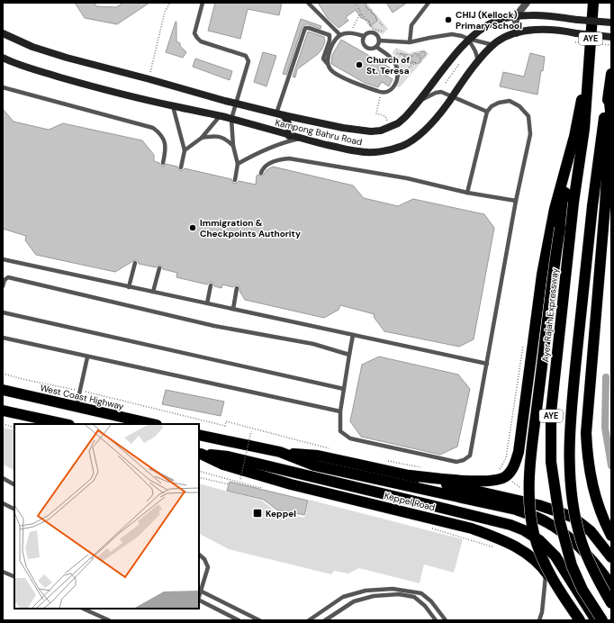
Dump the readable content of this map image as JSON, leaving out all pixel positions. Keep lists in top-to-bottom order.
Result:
{
  "streets": {
    "highway": [
      "AYE",
      "Ayer Rajah Expressway",
      "West Coast Highway",
      "Keppel Road"
    ],
    "main road": ["Kampong Bahru Road"]
  },
  "places": {
    "other": ["CHIJ (Kellock) Primary School", "Church of St. Teresa", "Immigration & Checkpoints Authority"],
    "transit": ["Keppel"]
  }
}
